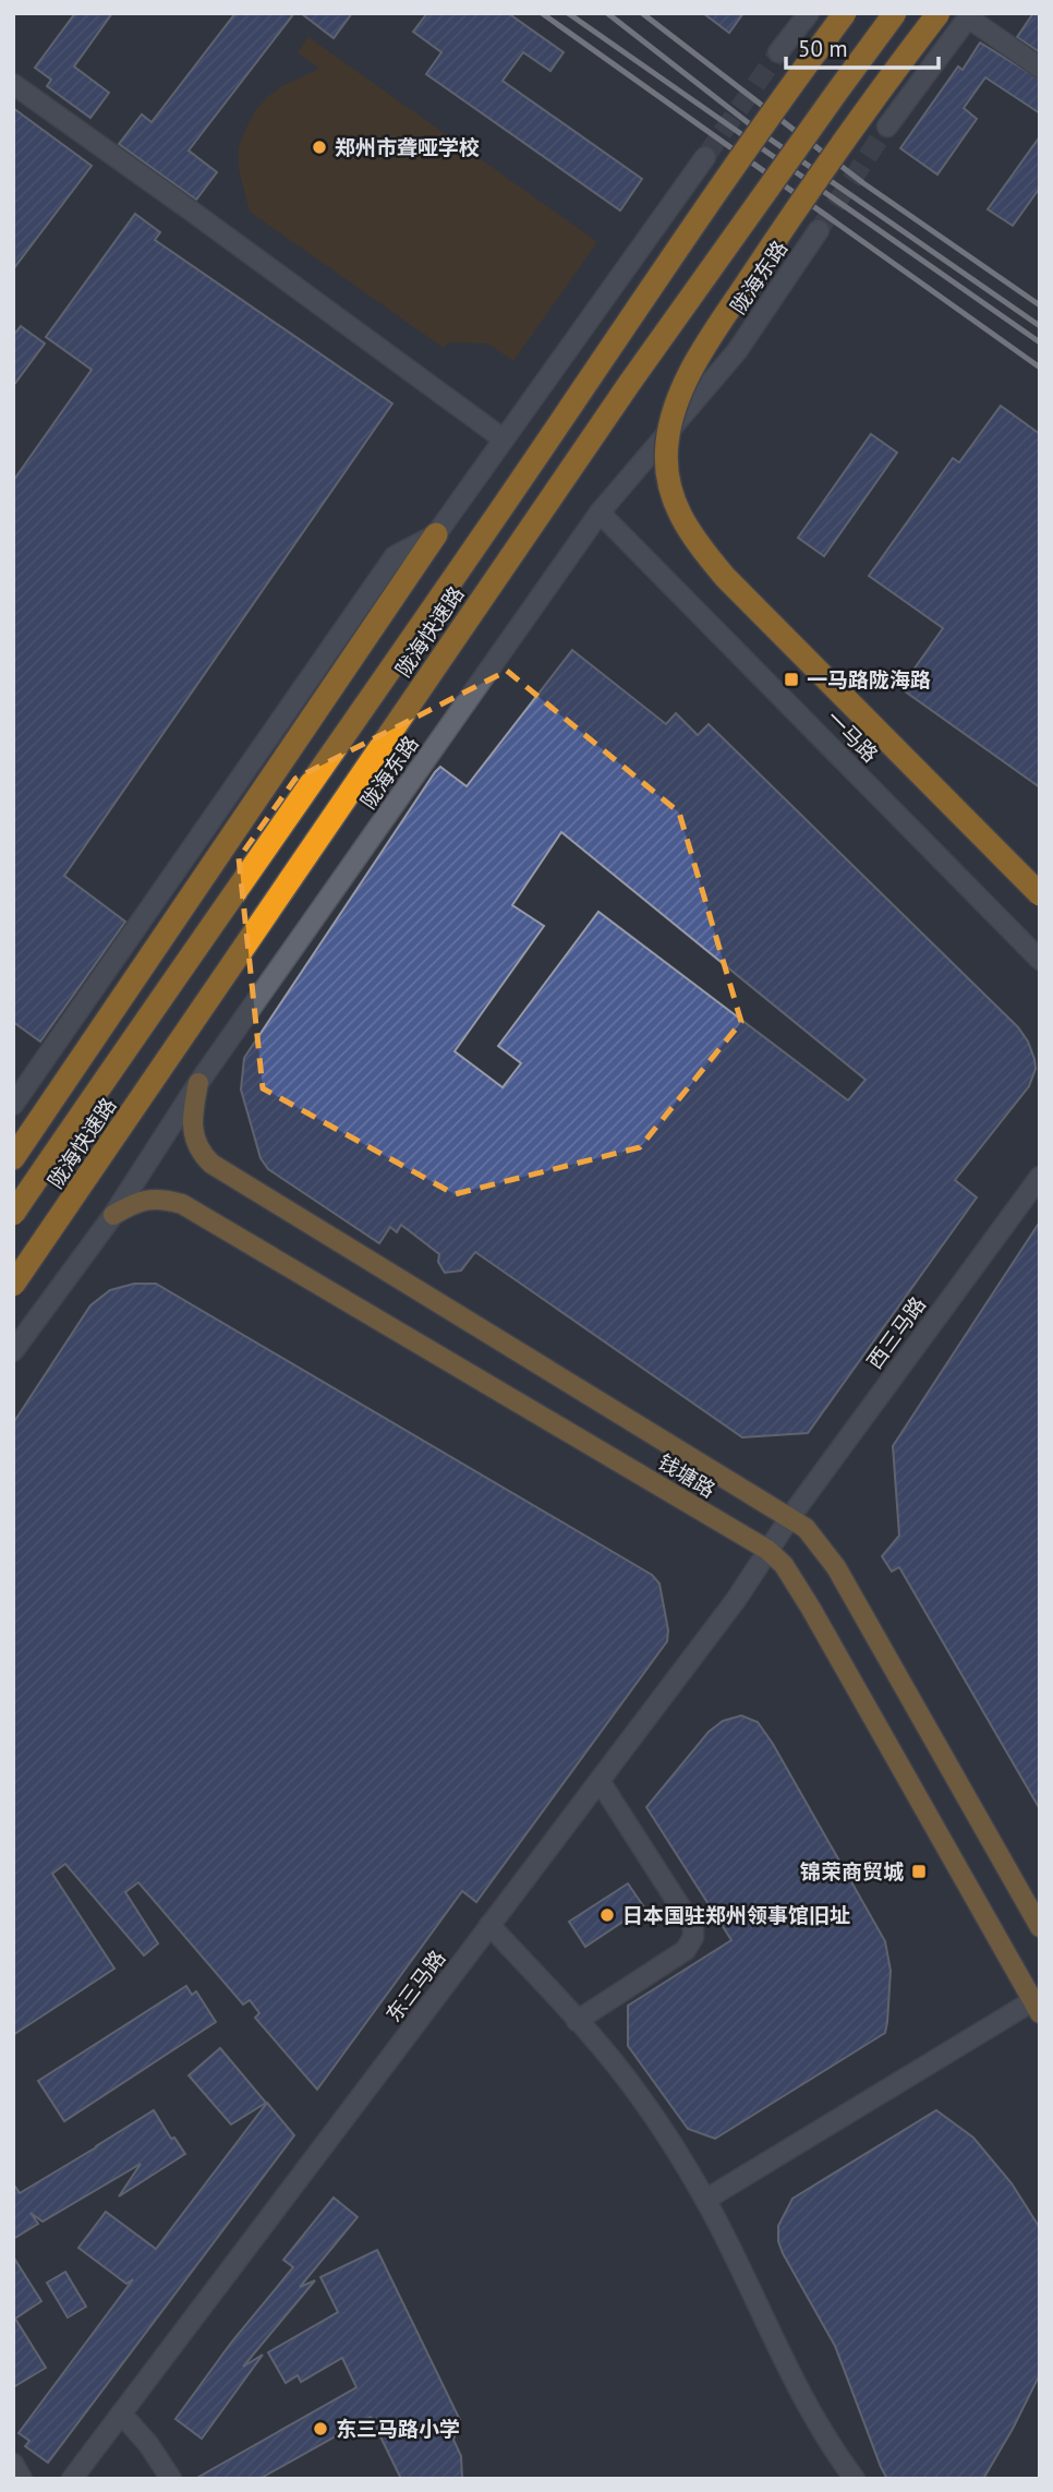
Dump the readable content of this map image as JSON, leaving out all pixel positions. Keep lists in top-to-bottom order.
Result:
{
  "streets": {
    "highway": ["陇海快速路"],
    "main road": ["钱塘路"],
    "street": [
      "陇海东路",
      "一马路",
      "西三马路",
      "东三马路"
    ]
  },
  "crossings": [
    ["陇海东路", "一马路"],
    ["陇海东路", "钱塘路"],
    ["西三马路", "钱塘路"],
    ["西三马路", "东三马路"],
    ["钱塘路", "东三马路"]
  ],
  "places": {
    "other": ["郑州市聋哑学校", "日本国驻郑州领事馆旧址", "东三马路小学"],
    "transit": ["一马路陇海路", "锦荣商贸城"]
  },
  "scale_bar": "50 m"
}
